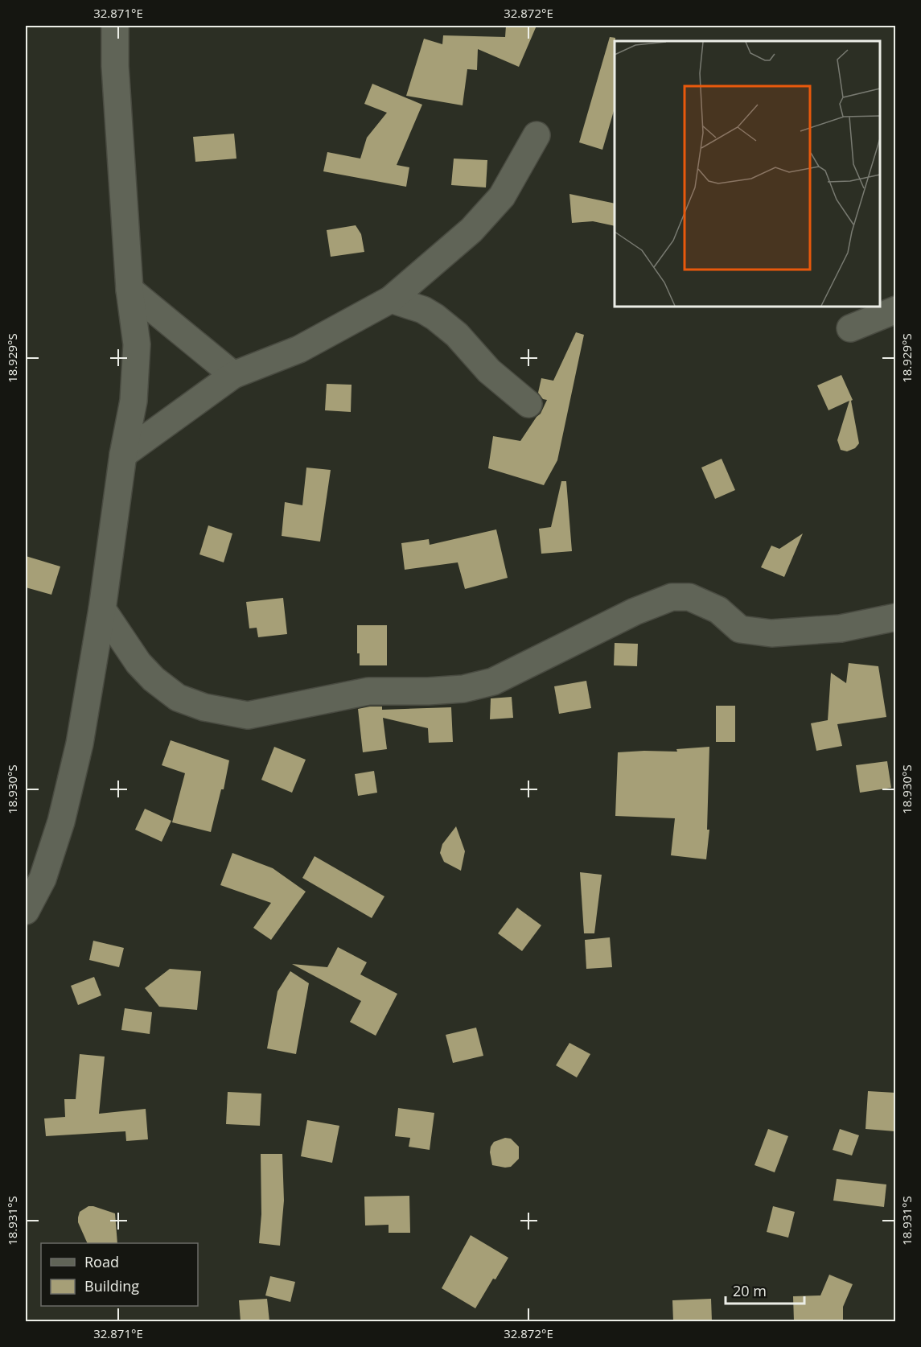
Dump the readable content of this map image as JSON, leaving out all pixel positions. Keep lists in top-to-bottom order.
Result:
{
  "legend": ["Road", "Building"],
  "scale_bar": "20 m",
  "coordinates": [
    "32.871°E",
    "32.872°E",
    "18.929°S",
    "18.930°S",
    "18.931°S"
  ]
}
